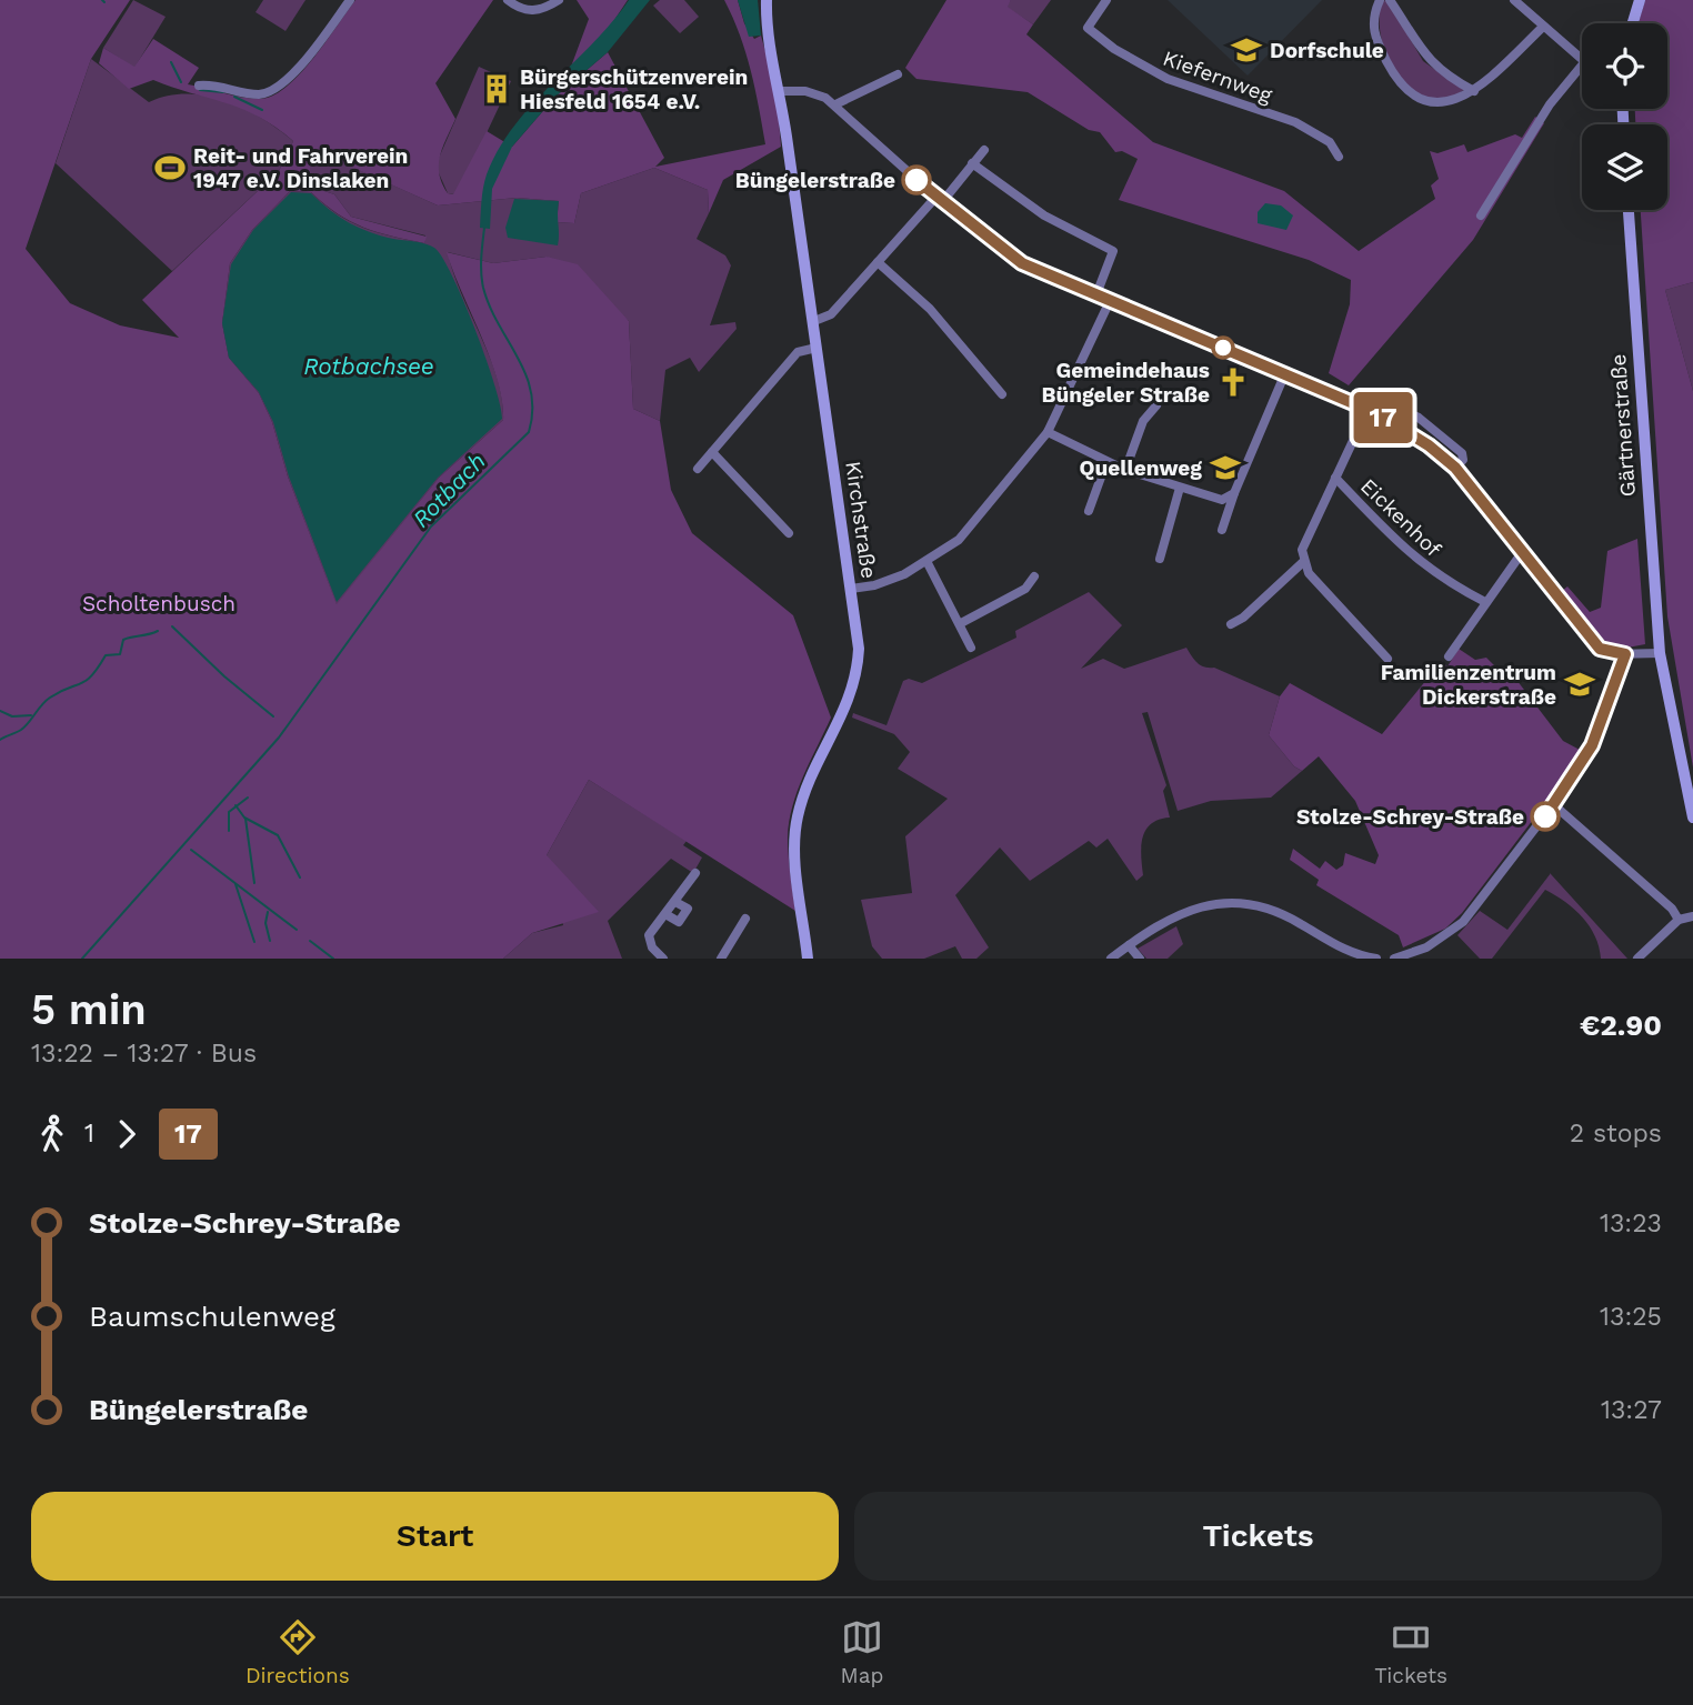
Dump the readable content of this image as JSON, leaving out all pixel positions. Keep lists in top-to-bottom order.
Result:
{
  "streets": {
    "street": [
      "Kiefernweg",
      "Gärtnerstraße",
      "Eickenhof",
      "Kirchstraße"
    ]
  },
  "water": ["Rotbachsee", "Rotbach"],
  "parks": ["Scholtenbusch"],
  "places": {
    "school or university": ["Dorfschule", "Quellenweg", "Familienzentrum Dickerstraße"],
    "building": ["Bürgerschützenverein Hiesfeld 1654 e.V."],
    "sports": ["Reit- und Fahrverein 1947 e.V. Dinslaken"],
    "other": ["Büngelerstraße", "Stolze-Schrey-Straße"],
    "church": ["Gemeindehaus Büngeler Straße"]
  },
  "lines": ["bus line 17"],
  "page": {
    "on_map": "17",
    "heading": ["5 min", "13:22 – 13:27 · Bus", "€2.90"],
    "legs": ["1", "17", "2 stops"],
    "list": [
      {
        "name": "Stolze-Schrey-Straße",
        "value": "13:23"
      },
      {
        "name": "Baumschulenweg",
        "value": "13:25"
      },
      {
        "name": "Büngelerstraße",
        "value": "13:27"
      }
    ],
    "buttons": ["Start", "Tickets"],
    "tabs": ["Directions", "Map", "Tickets"]
  }
}
